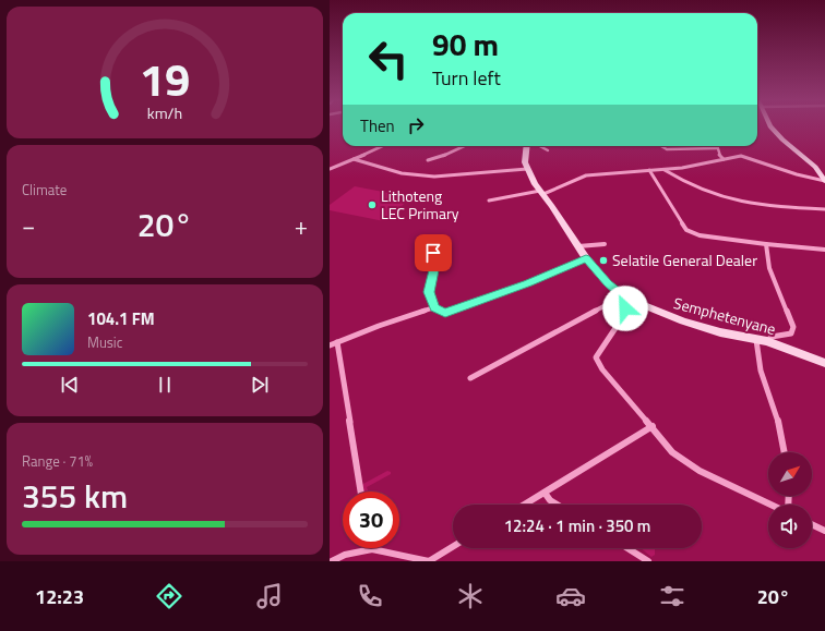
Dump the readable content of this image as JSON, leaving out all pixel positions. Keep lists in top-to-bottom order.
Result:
{
  "streets": {
    "main road": ["Semphetenyane"]
  },
  "places": ["Lithoteng LEC Primary", "Selatile General Dealer"],
  "north": "top right",
  "page": {
    "turn": ["90 m", "Turn left"],
    "then": "Then",
    "tile": [
      "Climate",
      ["Range · 71%", "355 km"]
    ],
    "heat": ["−", "20°", "+"],
    "song": ["104.1 FM", "Music"],
    "limit": "30",
    "trip": "12:24 · 1 min · 350 m",
    "tabs": ["12:23", "20°"],
    "gauge": ["19", "km/h"]
  }
}
